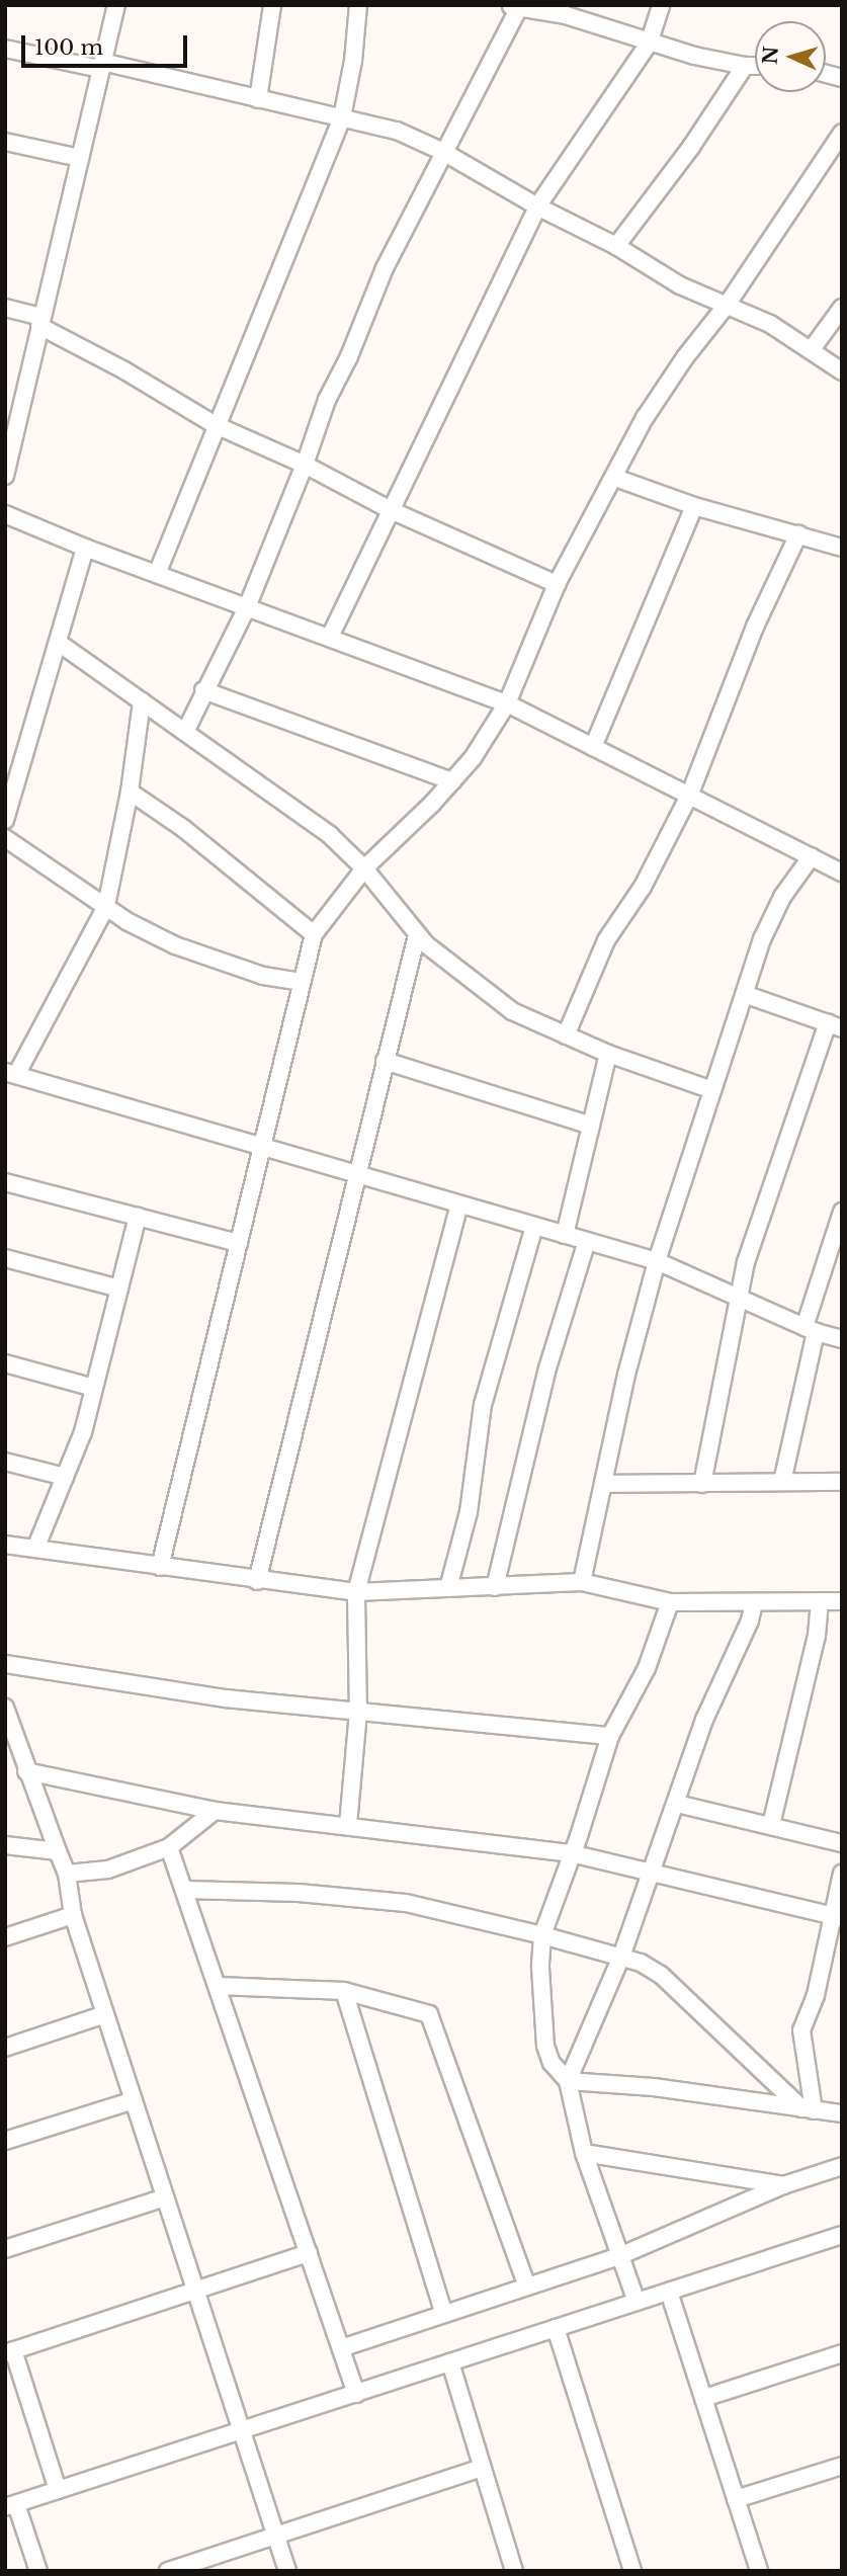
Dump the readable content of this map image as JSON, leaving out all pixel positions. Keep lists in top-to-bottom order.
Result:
{
  "scale_bar": "100 m",
  "north": "left"
}
